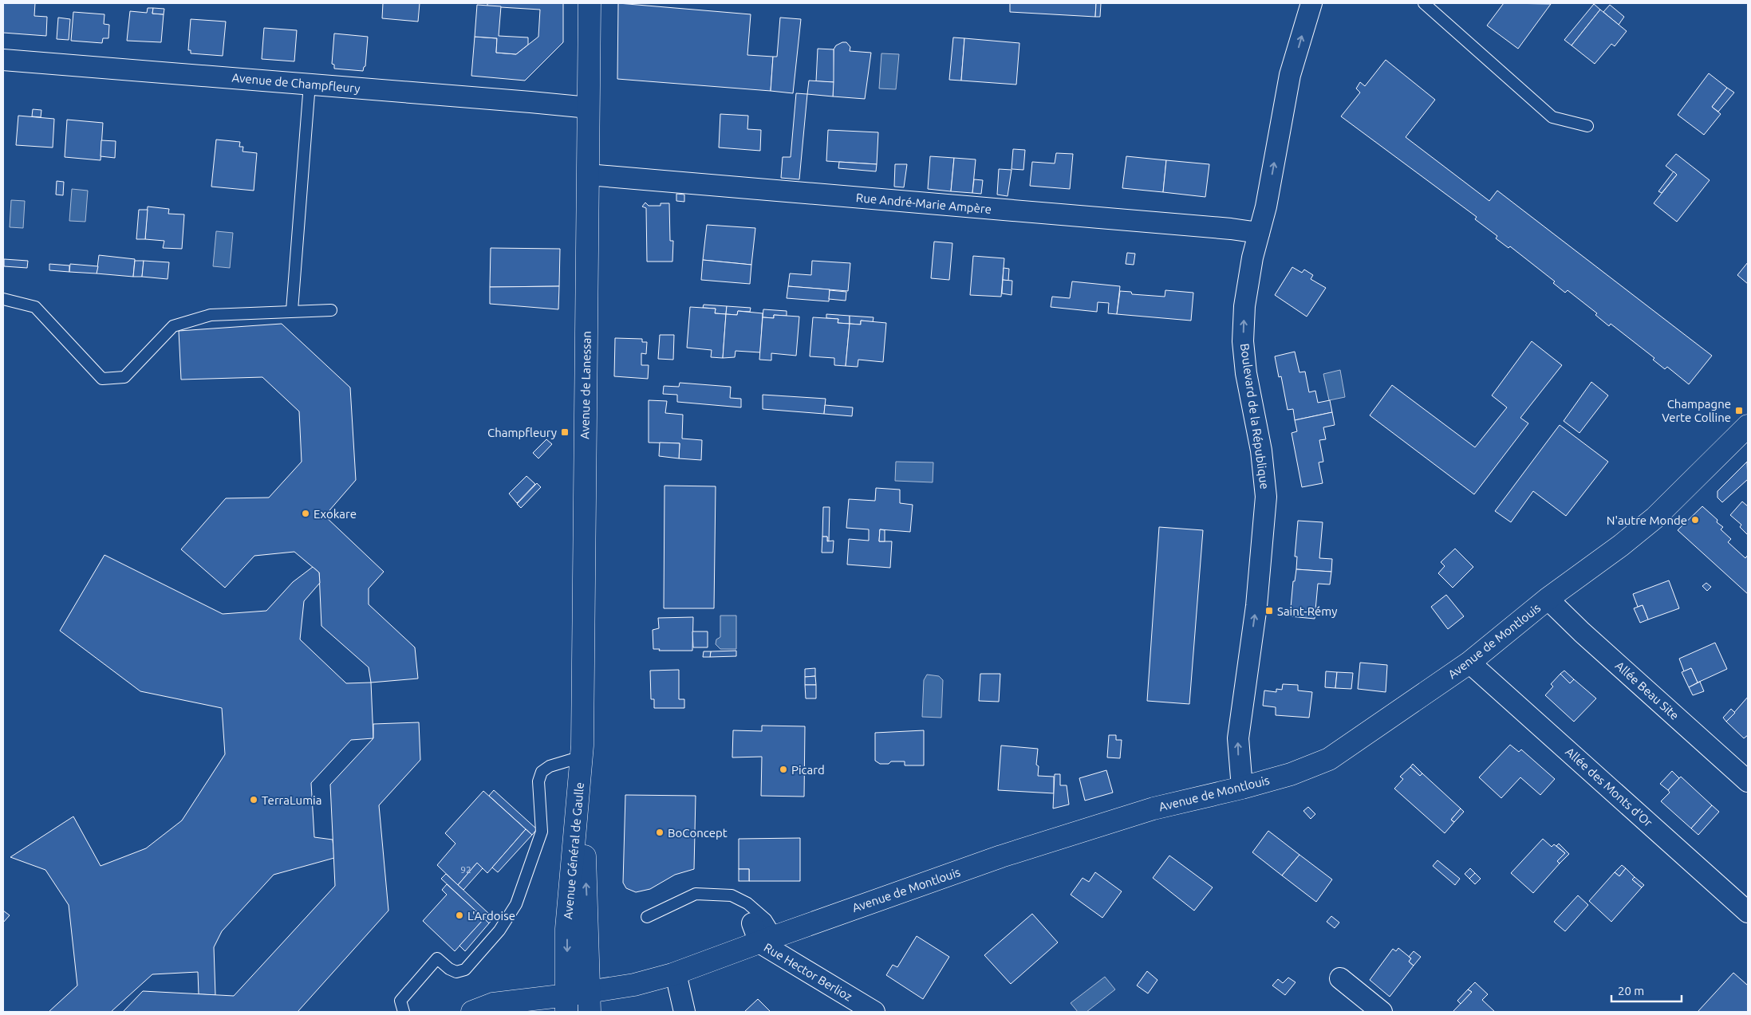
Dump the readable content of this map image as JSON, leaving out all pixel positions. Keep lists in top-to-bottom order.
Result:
{
  "streets": {
    "street": [
      "Avenue de Champfleury",
      "Rue André-Marie Ampère",
      "Avenue de Lanessan",
      "Boulevard de la République",
      "Avenue de Montlouis",
      "Allée Beau Site",
      "Allée des Monts d'Or",
      "Avenue Général de Gaulle",
      "Rue Hector Berlioz"
    ]
  },
  "crossings": [
    ["Avenue de Champfleury", "Avenue de Lanessan"],
    ["Rue André-Marie Ampère", "Avenue de Lanessan"],
    ["Rue André-Marie Ampère", "Boulevard de la République"],
    ["Avenue de Lanessan", "Avenue Général de Gaulle"],
    ["Boulevard de la République", "Avenue de Montlouis"],
    ["Avenue de Montlouis", "Allée Beau Site"],
    ["Avenue de Montlouis", "Allée des Monts d'Or"],
    ["Avenue de Montlouis", "Avenue Général de Gaulle"],
    ["Avenue de Montlouis", "Rue Hector Berlioz"]
  ],
  "one_way": ["Boulevard de la République"],
  "places": {
    "transit": ["Champagne Verte Colline", "Champfleury", "Saint-Rémy"],
    "other": [
      "Exokare",
      "N'autre Monde",
      "Picard",
      "TerraLumia",
      "BoConcept",
      "L'Ardoise"
    ]
  },
  "house_numbers": ["92"],
  "scale_bar": "20 m"
}
